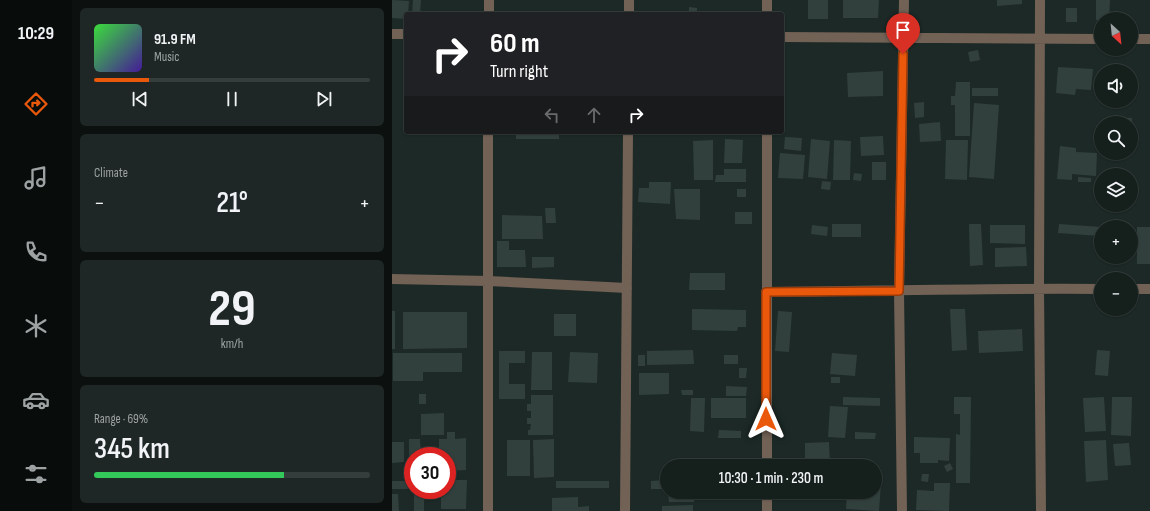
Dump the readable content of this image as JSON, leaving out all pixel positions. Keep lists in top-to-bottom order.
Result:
{
  "north": "bottom right",
  "page": {
    "tabs": "10:29",
    "map_buttons": ["+", "−"],
    "turn": ["60 m", "Turn right"],
    "song": ["91.9 FM", "Music"],
    "tile": [
      "Climate",
      ["29", "km/h"],
      ["Range · 69%", "345 km"]
    ],
    "heat": ["−", "21°", "+"],
    "limit": "30",
    "trip": "10:30 · 1 min · 230 m"
  }
}
